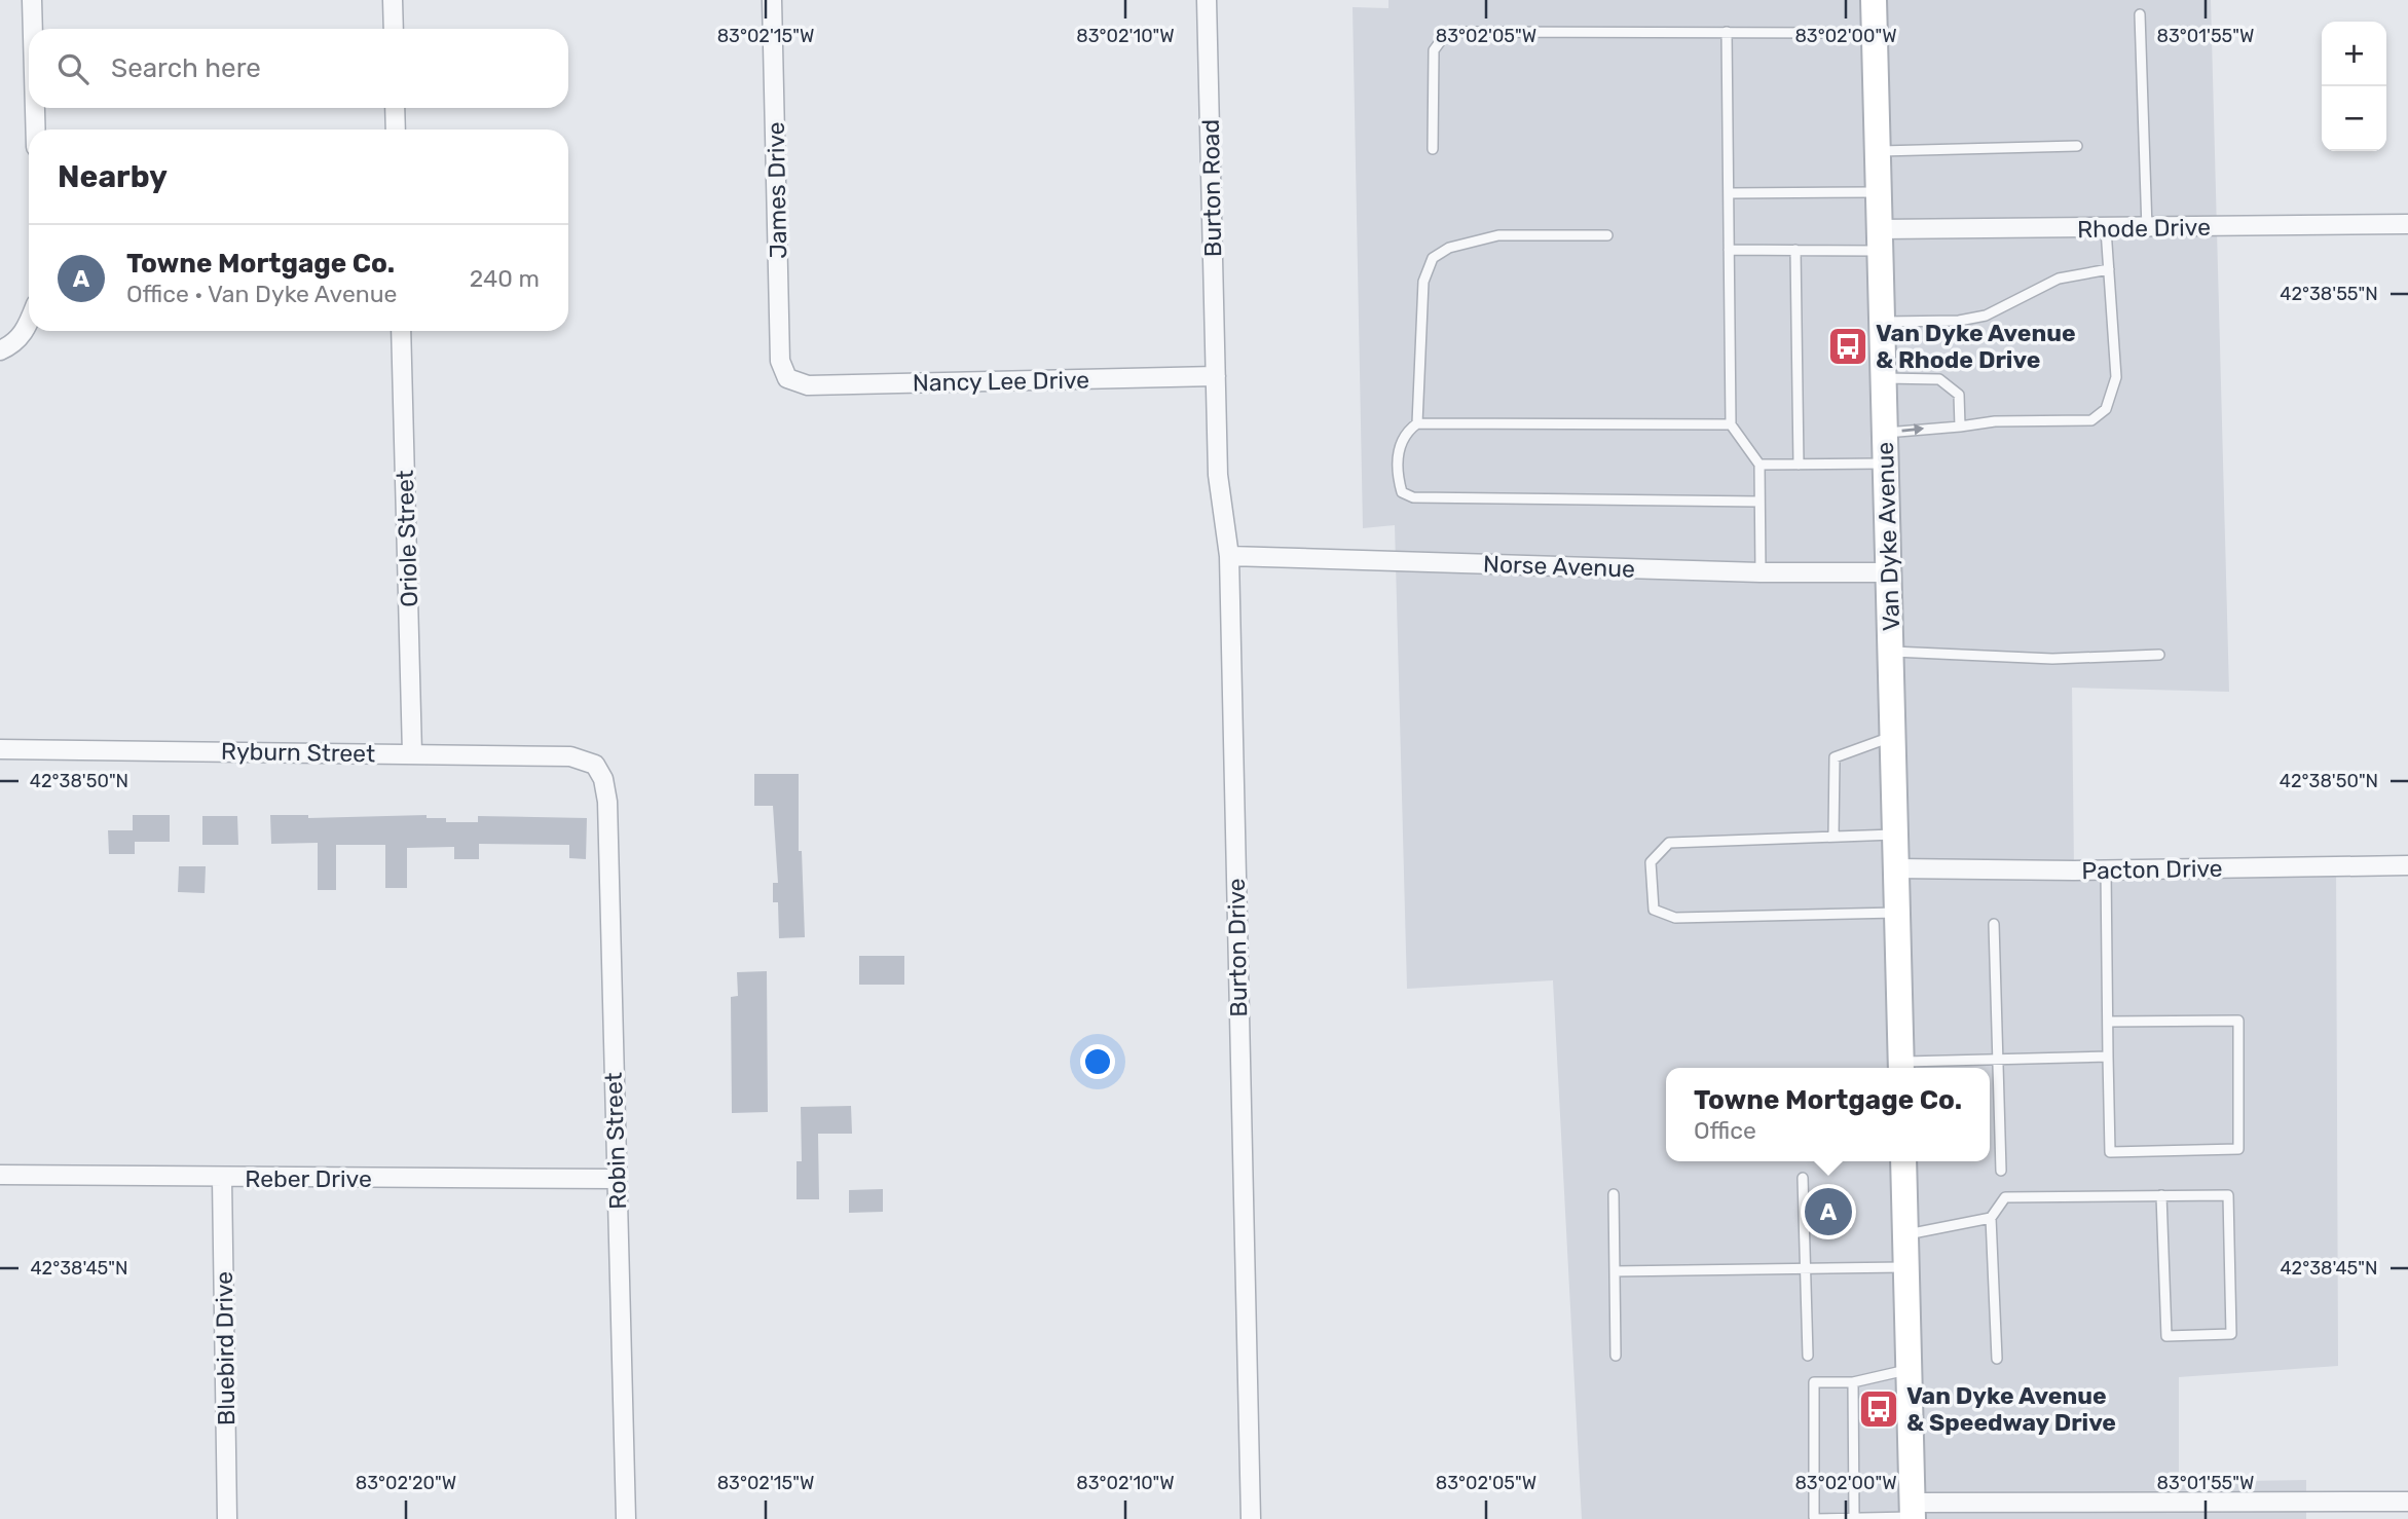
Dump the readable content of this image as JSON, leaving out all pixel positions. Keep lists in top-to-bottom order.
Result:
{
  "streets": {
    "main road": ["Van Dyke Avenue"],
    "street": [
      "Burton Road",
      "James Drive",
      "Rhode Drive",
      "Nancy Lee Drive",
      "Oriole Street",
      "Norse Avenue",
      "Ryburn Street",
      "Pacton Drive",
      "Burton Drive",
      "Robin Street",
      "Reber Drive",
      "Bluebird Drive"
    ]
  },
  "crossings": [
    ["Burton Road", "Nancy Lee Drive"],
    ["Burton Road", "Burton Drive"],
    ["James Drive", "Nancy Lee Drive"],
    ["Rhode Drive", "Van Dyke Avenue"],
    ["Nancy Lee Drive", "Burton Drive"],
    ["Van Dyke Avenue", "Norse Avenue"],
    ["Van Dyke Avenue", "Pacton Drive"],
    ["Oriole Street", "Ryburn Street"],
    ["Norse Avenue", "Burton Drive"],
    ["Ryburn Street", "Robin Street"],
    ["Robin Street", "Reber Drive"],
    ["Reber Drive", "Bluebird Drive"]
  ],
  "places": {
    "bus stop": ["Van Dyke Avenue & Rhode Drive", "Van Dyke Avenue & Speedway Drive"]
  },
  "page": {
    "map_buttons": ["+", "−"],
    "search": "Search here",
    "heading": "Nearby",
    "list": [
      {
        "mark": "A",
        "name": "Towne Mortgage Co.",
        "note": "Office · Van Dyke Avenue",
        "value": "240 m"
      }
    ],
    "popup": ["Towne Mortgage Co.", "Office"],
    "pins": "A"
  },
  "coordinates": [
    "83°02'15\"W",
    "83°02'10\"W",
    "83°02'05\"W",
    "83°02'00\"W",
    "83°01'55\"W",
    "42°38'55\"N",
    "42°38'50\"N",
    "42°38'45\"N",
    "83°02'20\"W"
  ]
}
